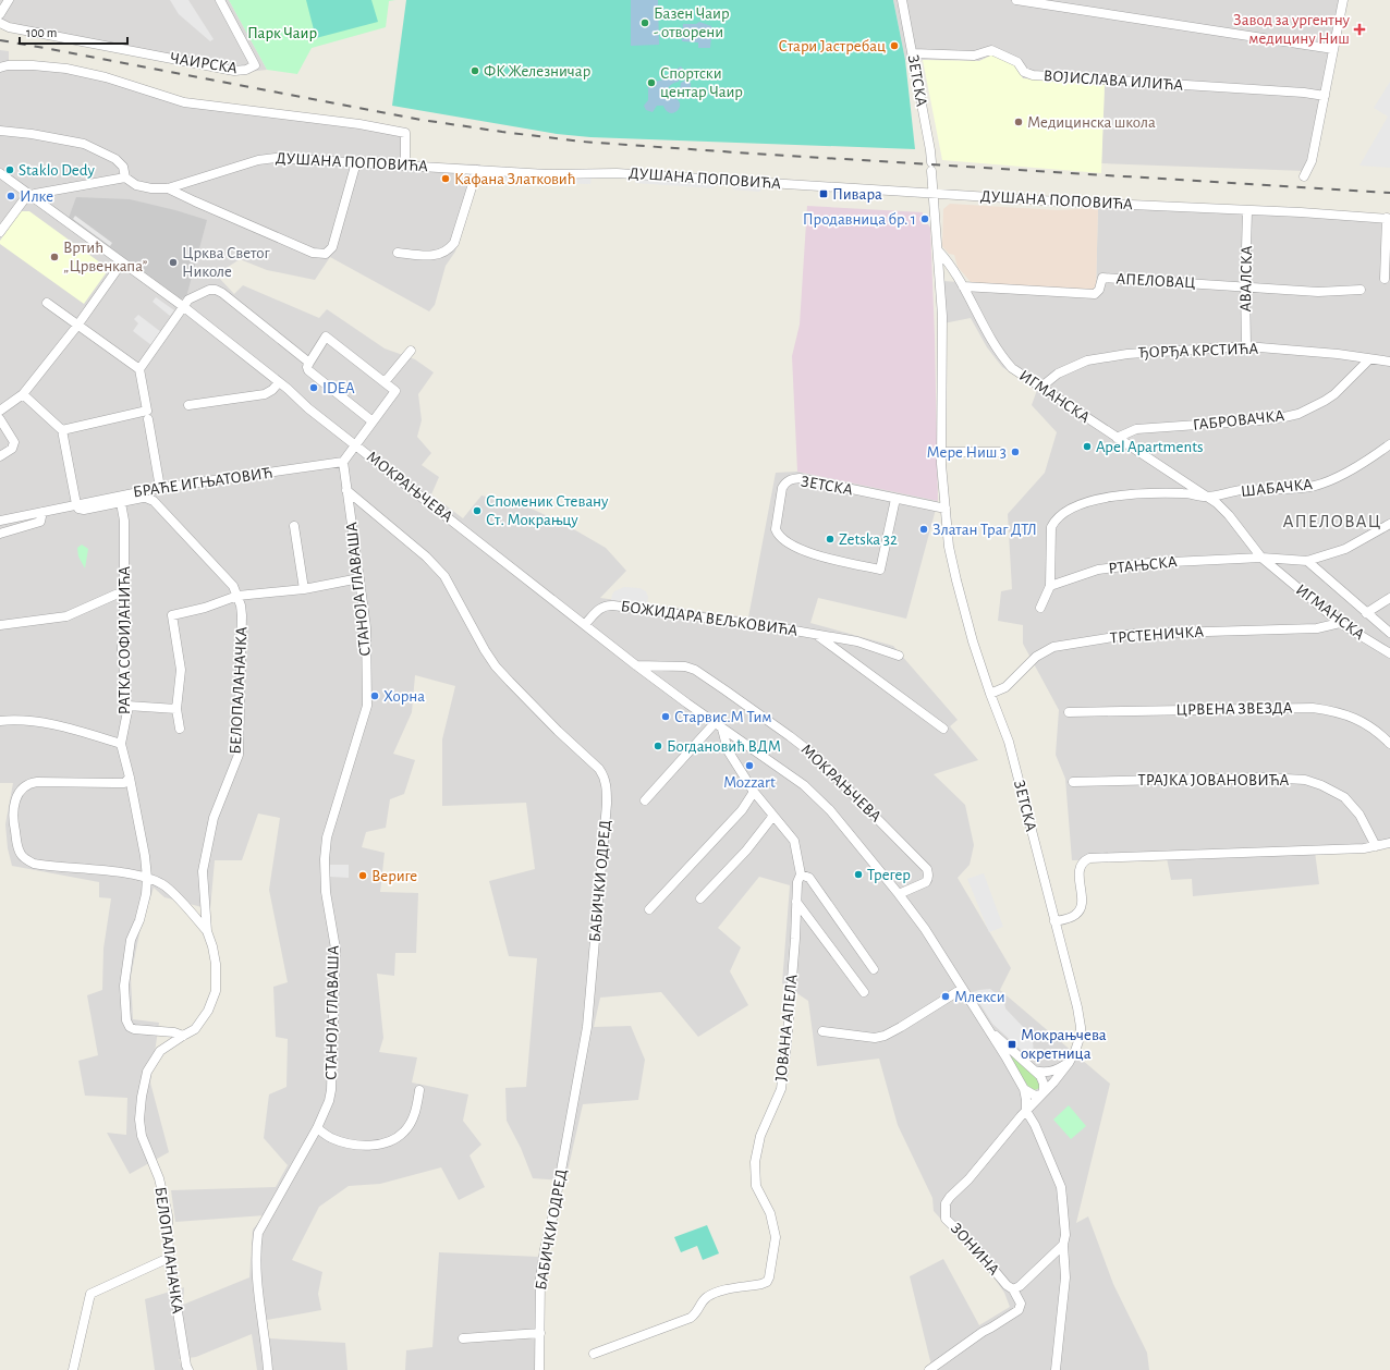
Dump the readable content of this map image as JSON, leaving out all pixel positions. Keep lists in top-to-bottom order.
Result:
{
  "streets": {
    "street": [
      "ЧАИРСКА",
      "ЗЕТСКА",
      "ВОЈИСЛАВА ИЛИЋА",
      "ДУШАНА ПОПОВИЋА",
      "АВАЛСКА",
      "АПЕЛОВАЦ",
      "ЂОРЂА КРСТИЋА",
      "ИГМАНСКА",
      "ГАБРОВАЧКА",
      "БРАЋЕ ИГЊАТОВИЋ",
      "МОКРАЊЧЕВА",
      "ШАБАЧКА",
      "РТАЊСКА",
      "СТАНОЈА ГЛАВАША",
      "БОЖИДАРА ВЕЉКОВИЋА",
      "ТРСТЕНИЧКА",
      "РАТКА СОФИЈАНИЋА",
      "БЕЛОПАЛАНАЧКА",
      "ЦРВЕНА ЗВЕЗДА",
      "ТРАЈКА ЈОВАНОВИЋА",
      "БАБИЧКИ ОДРЕД",
      "ЈОВАНА АПЕЛА",
      "ЗОНИНА"
    ]
  },
  "crossings": [
    ["ЗЕТСКА", "ВОЈИСЛАВА ИЛИЋА"],
    ["ЗЕТСКА", "ДУШАНА ПОПОВИЋА"],
    ["ЗЕТСКА", "ИГМАНСКА"],
    ["ЗЕТСКА", "МОКРАЊЧЕВА"],
    ["ЗЕТСКА", "ТРСТЕНИЧКА"],
    ["ЗЕТСКА", "ЗОНИНА"],
    ["ДУШАНА ПОПОВИЋА", "АВАЛСКА"],
    ["АВАЛСКА", "АПЕЛОВАЦ"],
    ["АВАЛСКА", "ЂОРЂА КРСТИЋА"],
    ["АПЕЛОВАЦ", "ИГМАНСКА"],
    ["ЂОРЂА КРСТИЋА", "ИГМАНСКА"],
    ["ЂОРЂА КРСТИЋА", "ГАБРОВАЧКА"],
    ["ИГМАНСКА", "ГАБРОВАЧКА"],
    ["ИГМАНСКА", "ШАБАЧКА"],
    ["ИГМАНСКА", "РТАЊСКА"],
    ["ИГМАНСКА", "ТРСТЕНИЧКА"],
    ["БРАЋЕ ИГЊАТОВИЋ", "СТАНОЈА ГЛАВАША"],
    ["БРАЋЕ ИГЊАТОВИЋ", "БЕЛОПАЛАНАЧКА"],
    ["МОКРАЊЧЕВА", "БОЖИДАРА ВЕЉКОВИЋА"],
    ["МОКРАЊЧЕВА", "ЈОВАНА АПЕЛА"],
    ["МОКРАЊЧЕВА", "ЗОНИНА"],
    ["СТАНОЈА ГЛАВАША", "БАБИЧКИ ОДРЕД"],
    ["РАТКА СОФИЈАНИЋА", "БЕЛОПАЛАНАЧКА"]
  ],
  "districts": ["АПЕЛОВАЦ"],
  "parks": ["Парк Чаир"],
  "places": {
    "other": [
      "Базен Чаир - отворени",
      "Стари Јастребац",
      "ФК Железничар",
      "Спортски центар Чаир",
      "Медицинска школа",
      "Staklo Dedy",
      "Кафана Златковић",
      "Илке",
      "Продавница бр. 1",
      "Вртић „Црвенкапа”",
      "Црква Светог Николе",
      "IDEA",
      "Apel Apartments",
      "Мере Ниш 3",
      "Споменик Стевану Ст. Мокрањцу",
      "Златан Траг ДТЛ",
      "Zetska 32",
      "Хорна",
      "Старвис.М Тим",
      "Богдановић ВДМ",
      "Mozzart",
      "Трегер",
      "Вериге",
      "Млекси"
    ],
    "health": ["Завод за ургентну медицину Ниш"],
    "transit": ["Пивара", "Мокрањчева окретница"]
  },
  "scale_bar": "100 m"
}
